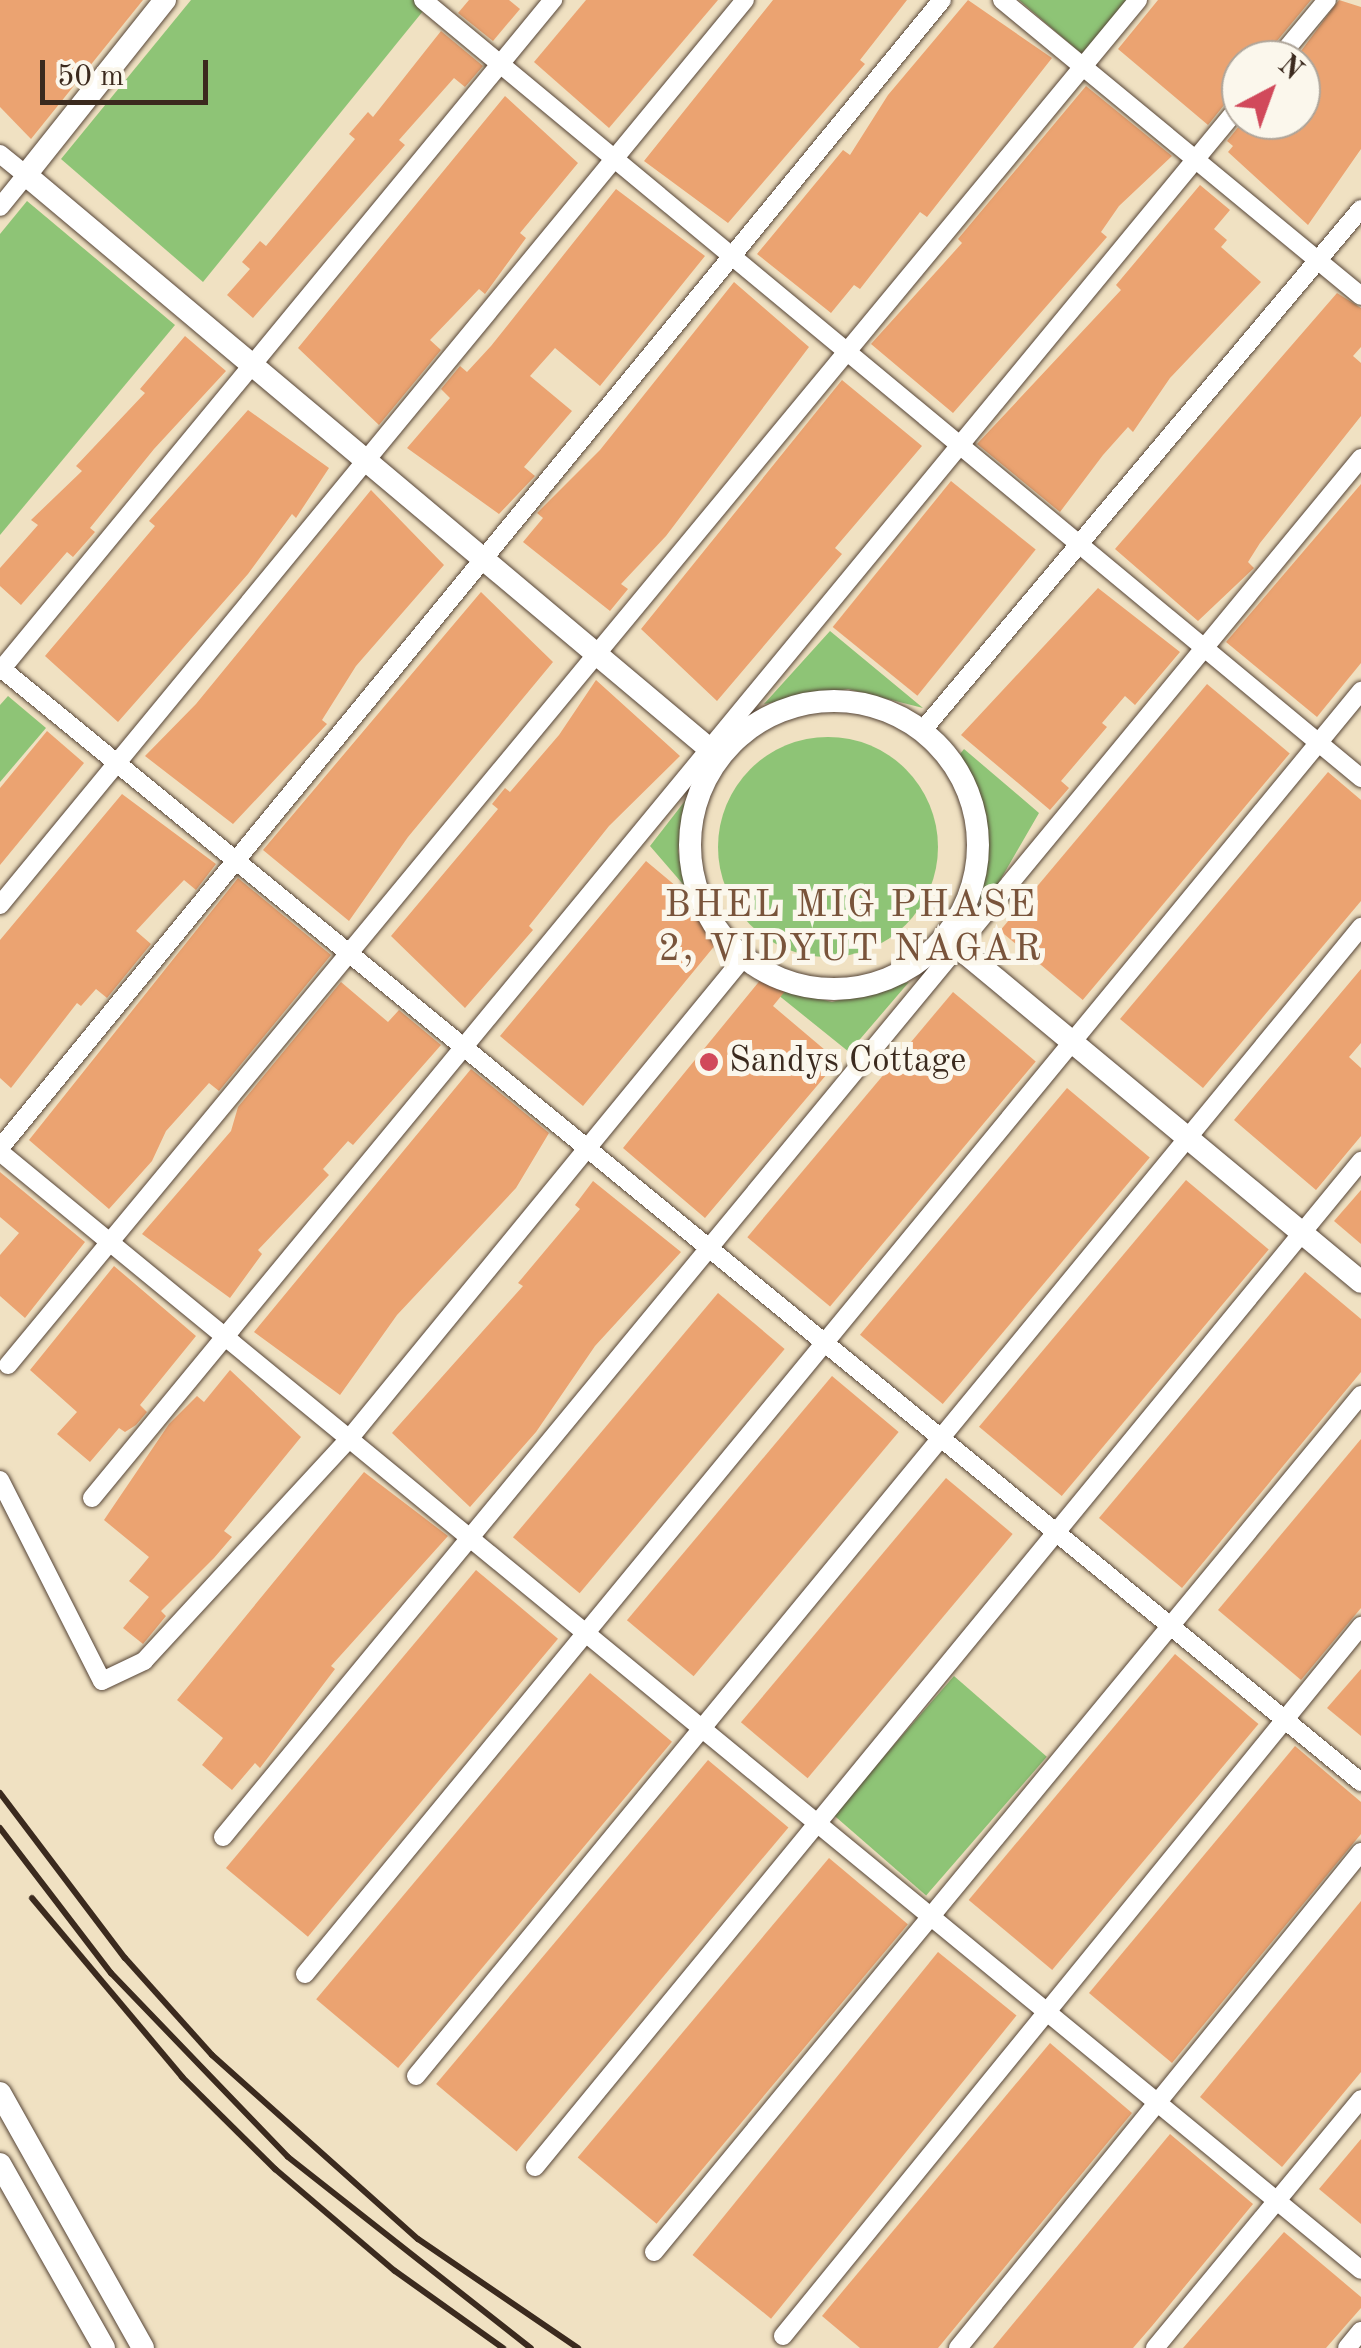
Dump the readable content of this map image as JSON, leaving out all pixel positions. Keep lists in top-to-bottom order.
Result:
{
  "districts": ["BHEL MIG PHASE 2, VIDYUT NAGAR"],
  "places": ["Sandys Cottage"],
  "scale_bar": "50 m",
  "north": "top right"
}
